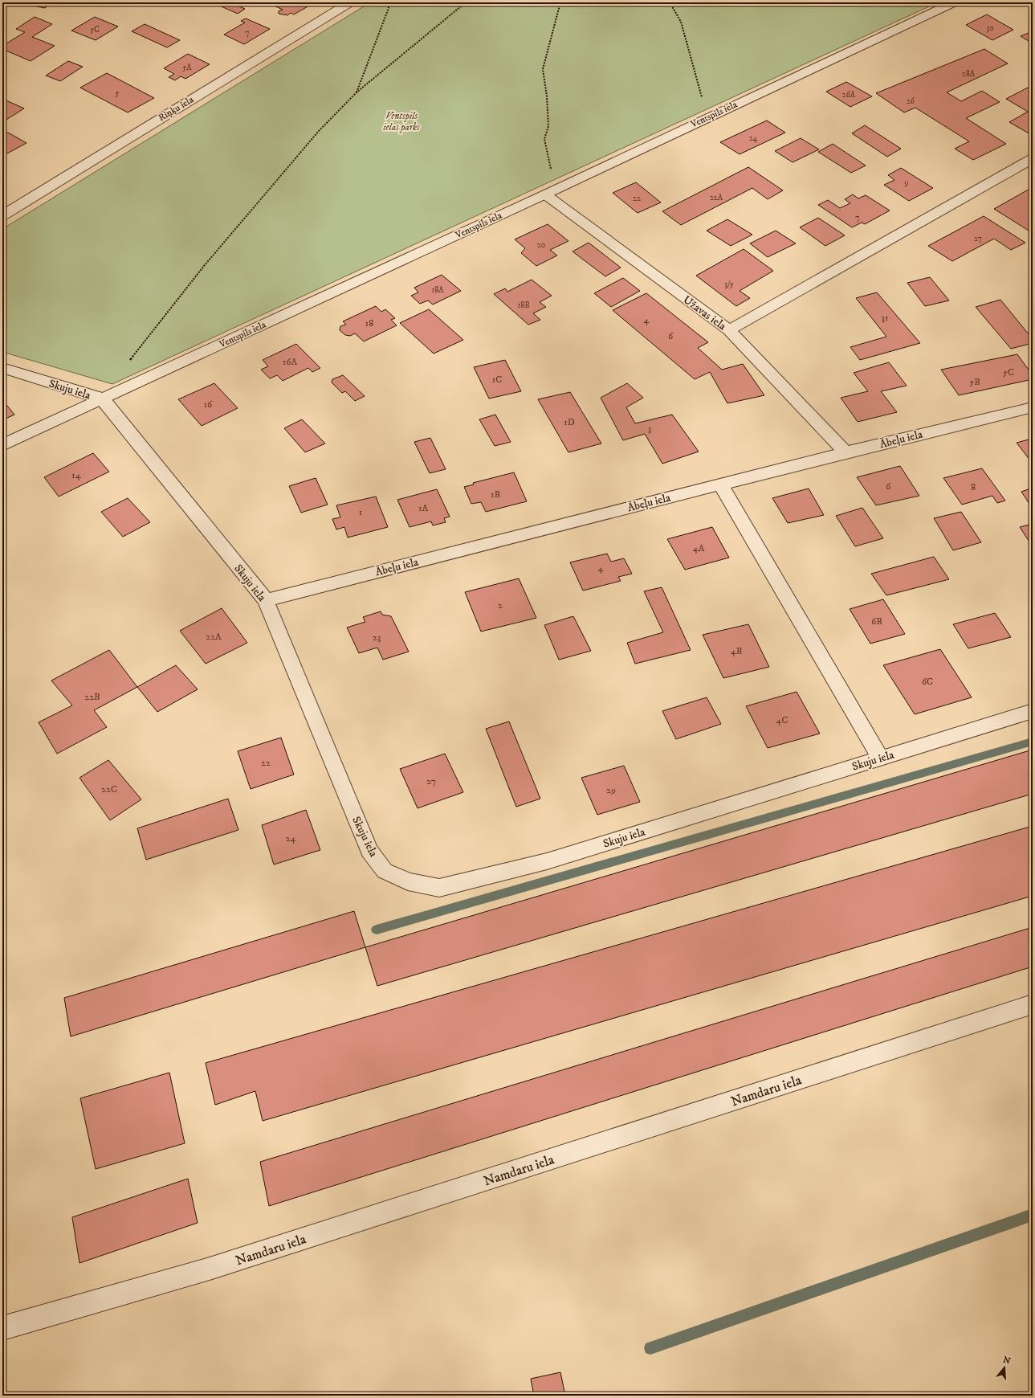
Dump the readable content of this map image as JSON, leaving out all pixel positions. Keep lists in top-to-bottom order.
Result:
{
  "streets": {
    "street": [
      "Riņķu iela",
      "Ventspils iela",
      "Užavas iela",
      "Skuju iela",
      "Ābeļu iela",
      "Namdaru iela"
    ]
  },
  "crossings": [
    ["Ventspils iela", "Užavas iela"],
    ["Ventspils iela", "Skuju iela"],
    ["Užavas iela", "Ābeļu iela"],
    ["Skuju iela", "Ābeļu iela"]
  ],
  "parks": ["Ventspils ielas parks"],
  "house_numbers": [
    "30",
    "5C",
    "7",
    "5A",
    "28A",
    "5",
    "26A",
    "26",
    "24",
    "9",
    "22A",
    "22",
    "7",
    "27",
    "20",
    "3/5",
    "18A",
    "18B",
    "31",
    "4",
    "18",
    "6",
    "16A",
    "5C",
    "1C",
    "5B",
    "16",
    "1D",
    "3",
    "14",
    "6",
    "8",
    "1B",
    "1A",
    "1",
    "4A",
    "4",
    "2",
    "6B",
    "22A",
    "23",
    "4B",
    "6C",
    "22B",
    "4C",
    "22",
    "27",
    "22C",
    "29",
    "24"
  ],
  "north": "top"
}
